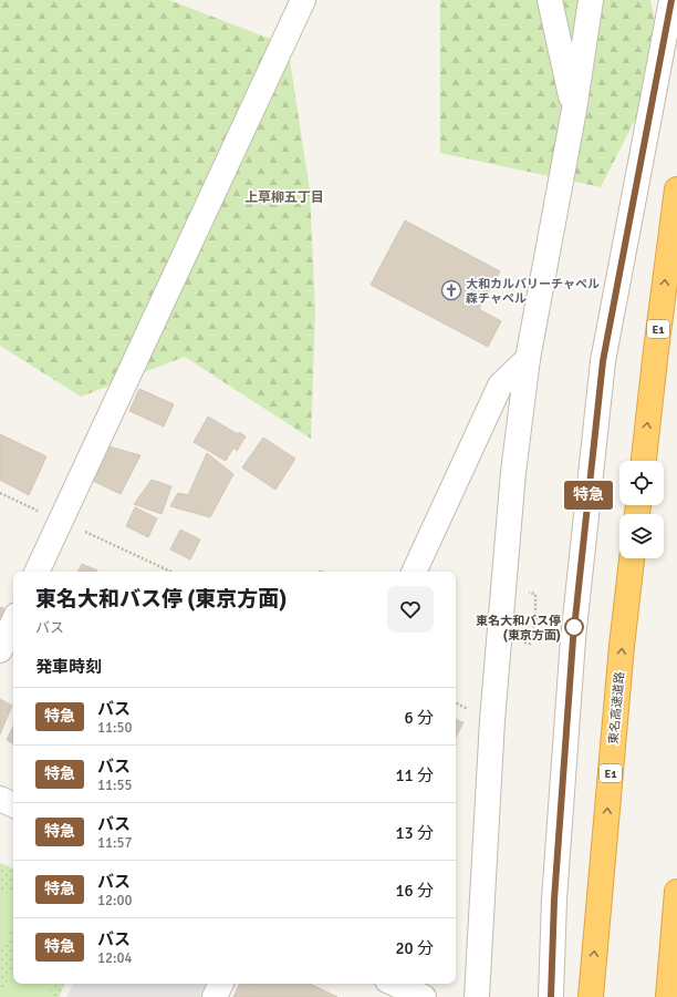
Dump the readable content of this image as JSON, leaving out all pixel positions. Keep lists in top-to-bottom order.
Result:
{
  "streets": {
    "highway": ["E1", "東名高速道路"]
  },
  "one_way": ["東名高速道路"],
  "districts": ["上草柳五丁目"],
  "places": {
    "church": ["大和カルバリーチャペル 森チャペル"],
    "other": ["東名大和バス停 (東京方面)"]
  },
  "lines": ["bus line 特急"],
  "page": {
    "on_map": "特急",
    "heading": [
      ["東名大和バス停 (東京方面)", "バス"],
      "発車時刻"
    ],
    "list": [
      {
        "mark": "特急",
        "name": "バス",
        "note": "11:50",
        "value": "6 分"
      },
      {
        "mark": "特急",
        "name": "バス",
        "note": "11:55",
        "value": "11 分"
      },
      {
        "mark": "特急",
        "name": "バス",
        "note": "11:57",
        "value": "13 分"
      },
      {
        "mark": "特急",
        "name": "バス",
        "note": "12:00",
        "value": "16 分"
      },
      {
        "mark": "特急",
        "name": "バス",
        "note": "12:04",
        "value": "20 分"
      }
    ]
  }
}
